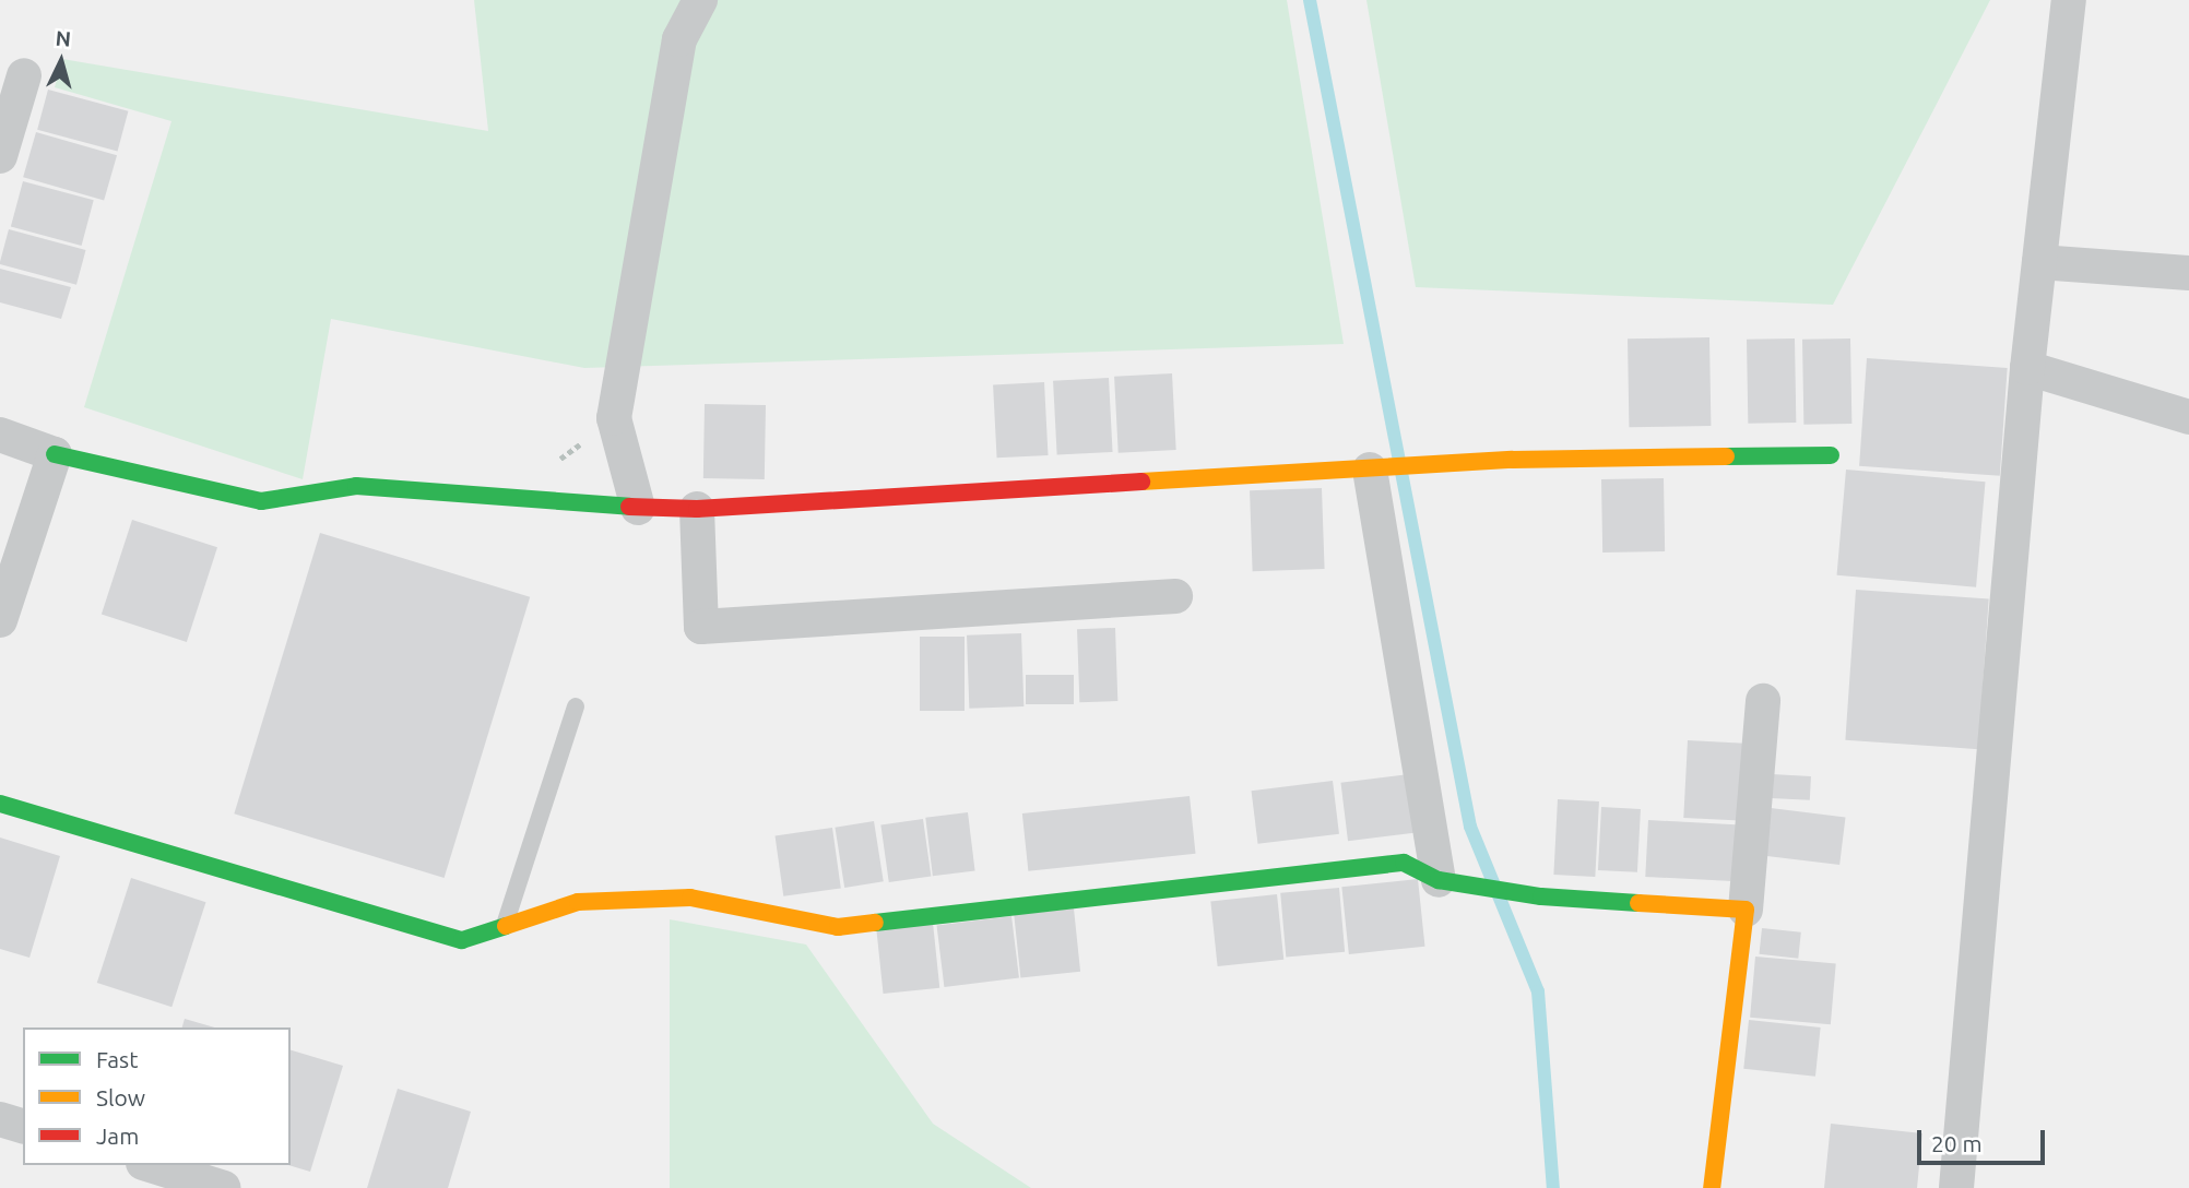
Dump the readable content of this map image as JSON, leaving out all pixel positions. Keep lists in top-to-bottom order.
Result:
{
  "legend": ["Fast", "Slow", "Jam"],
  "scale_bar": "20 m",
  "north": "top"
}
